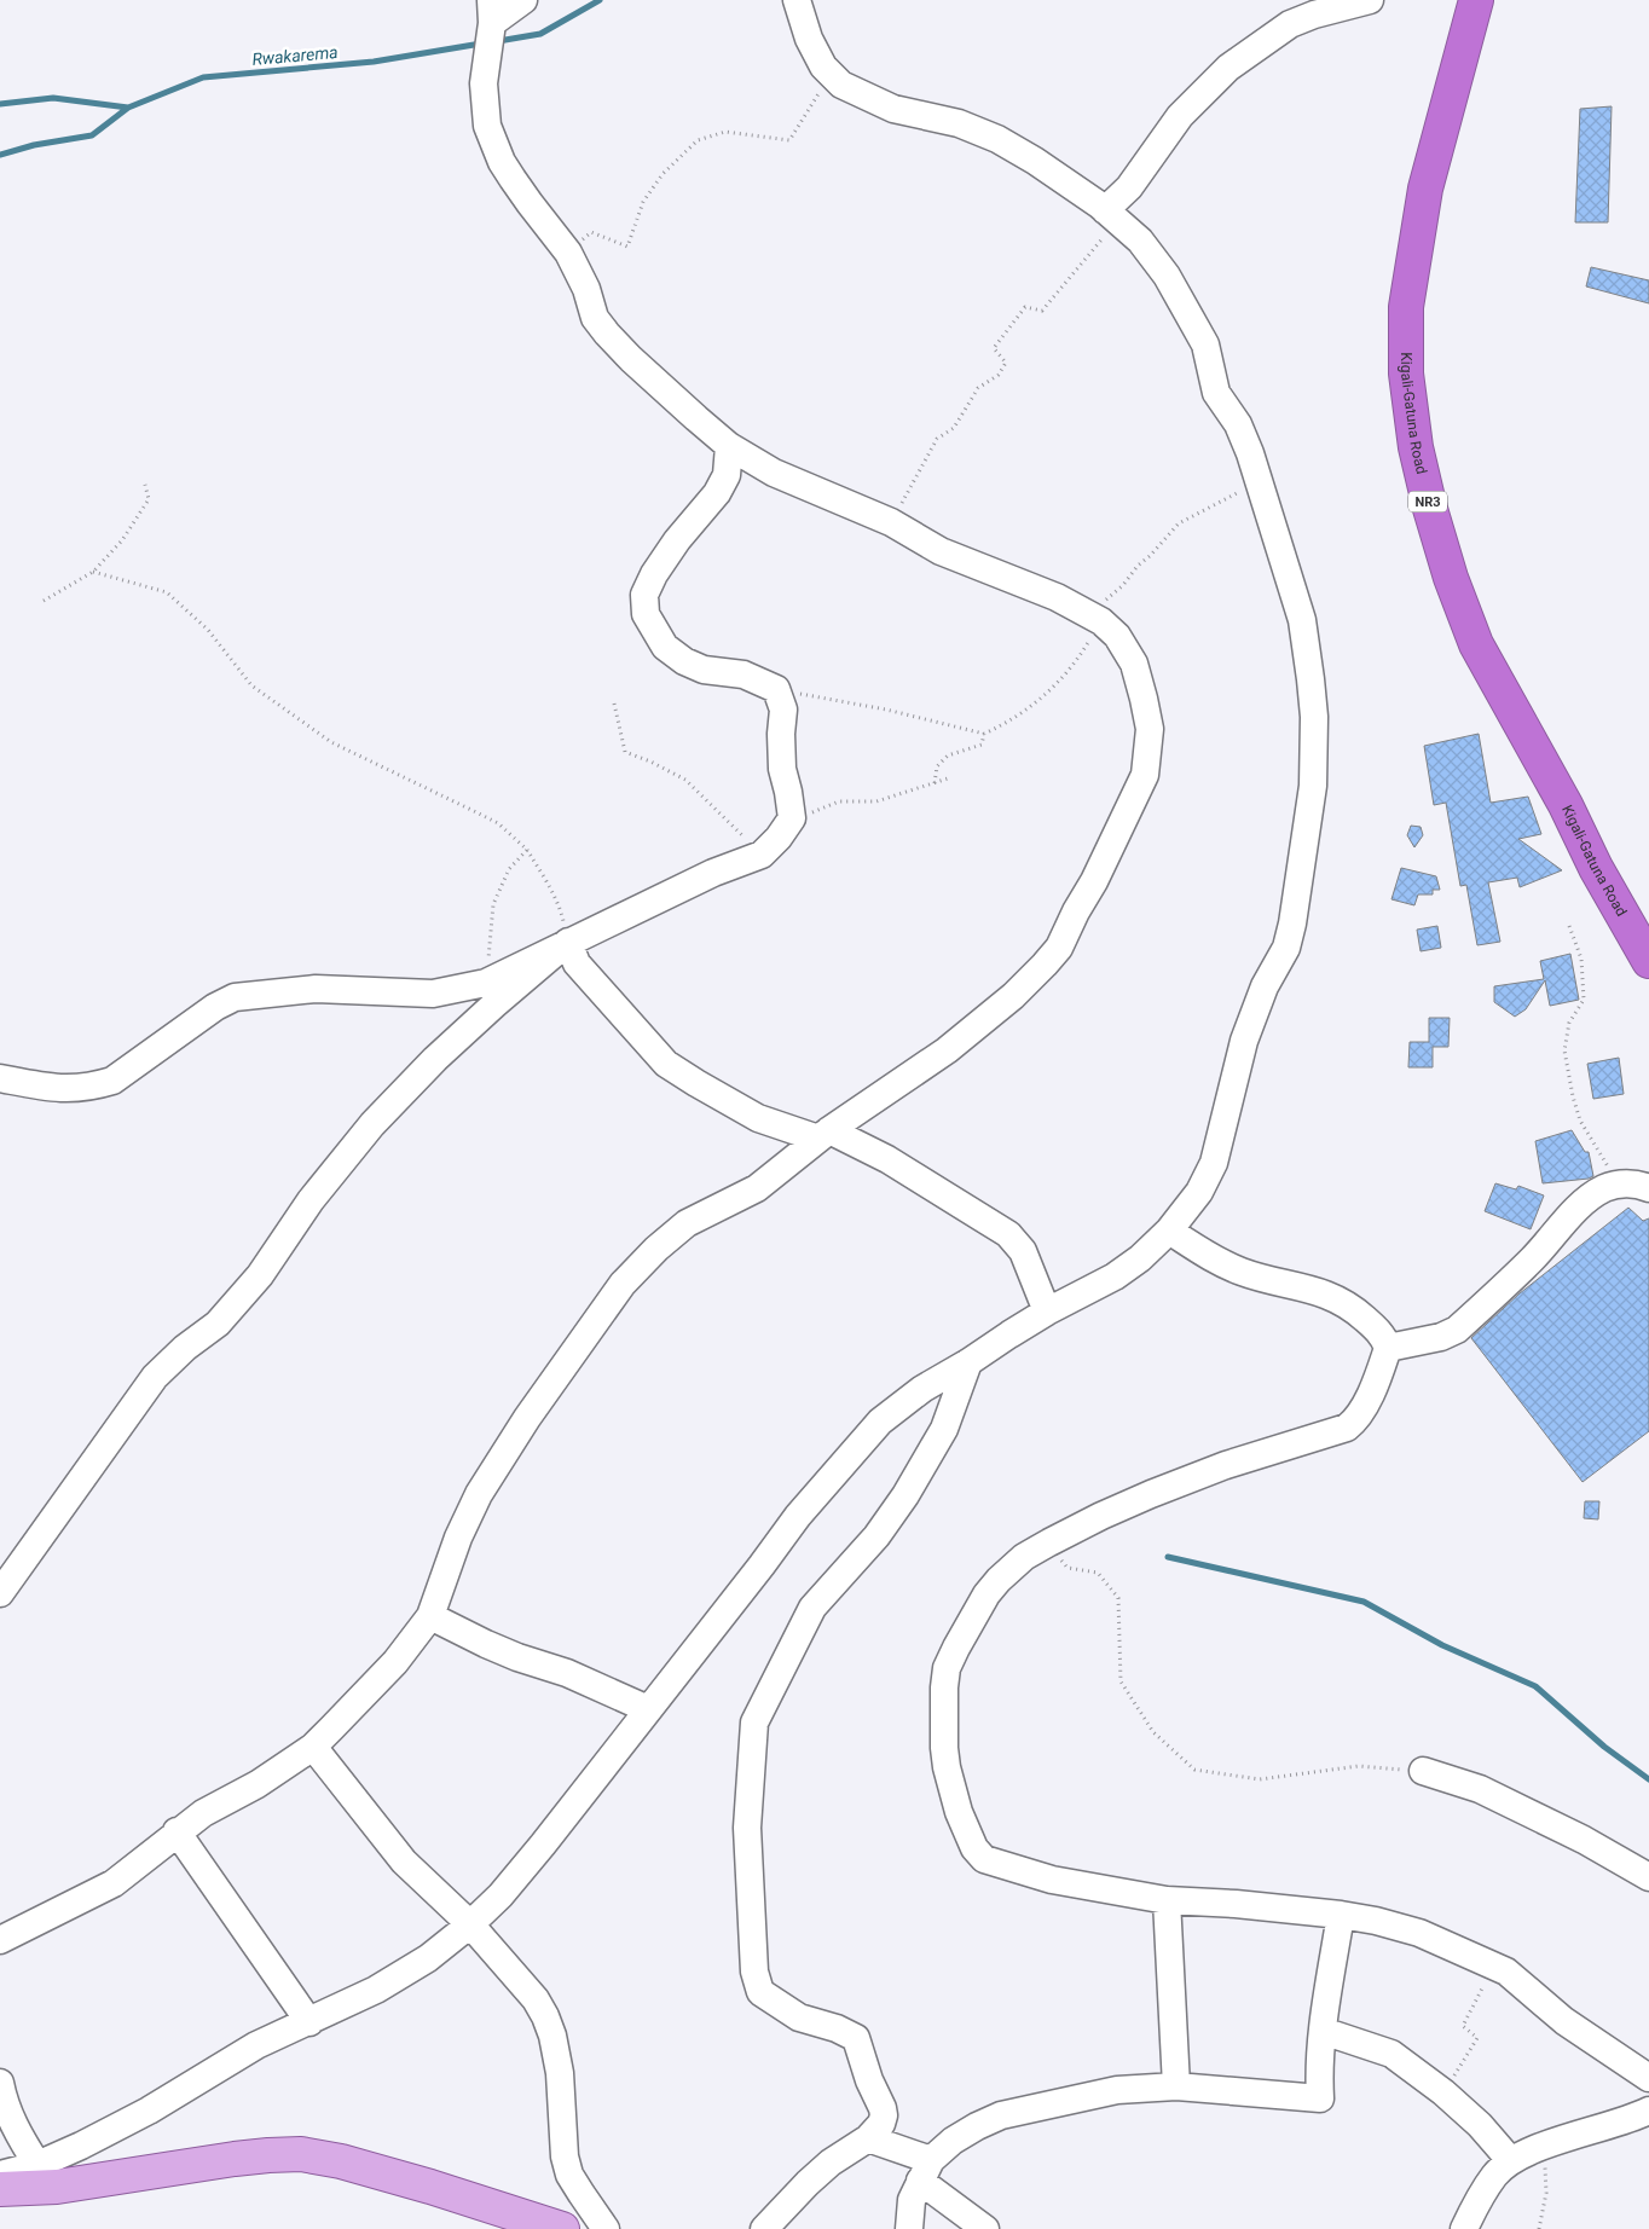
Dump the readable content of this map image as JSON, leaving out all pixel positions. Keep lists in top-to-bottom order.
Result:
{
  "streets": {
    "highway": ["Kigali-Gatuna Road", "NR3"]
  },
  "water": ["Rwakarema"]
}
